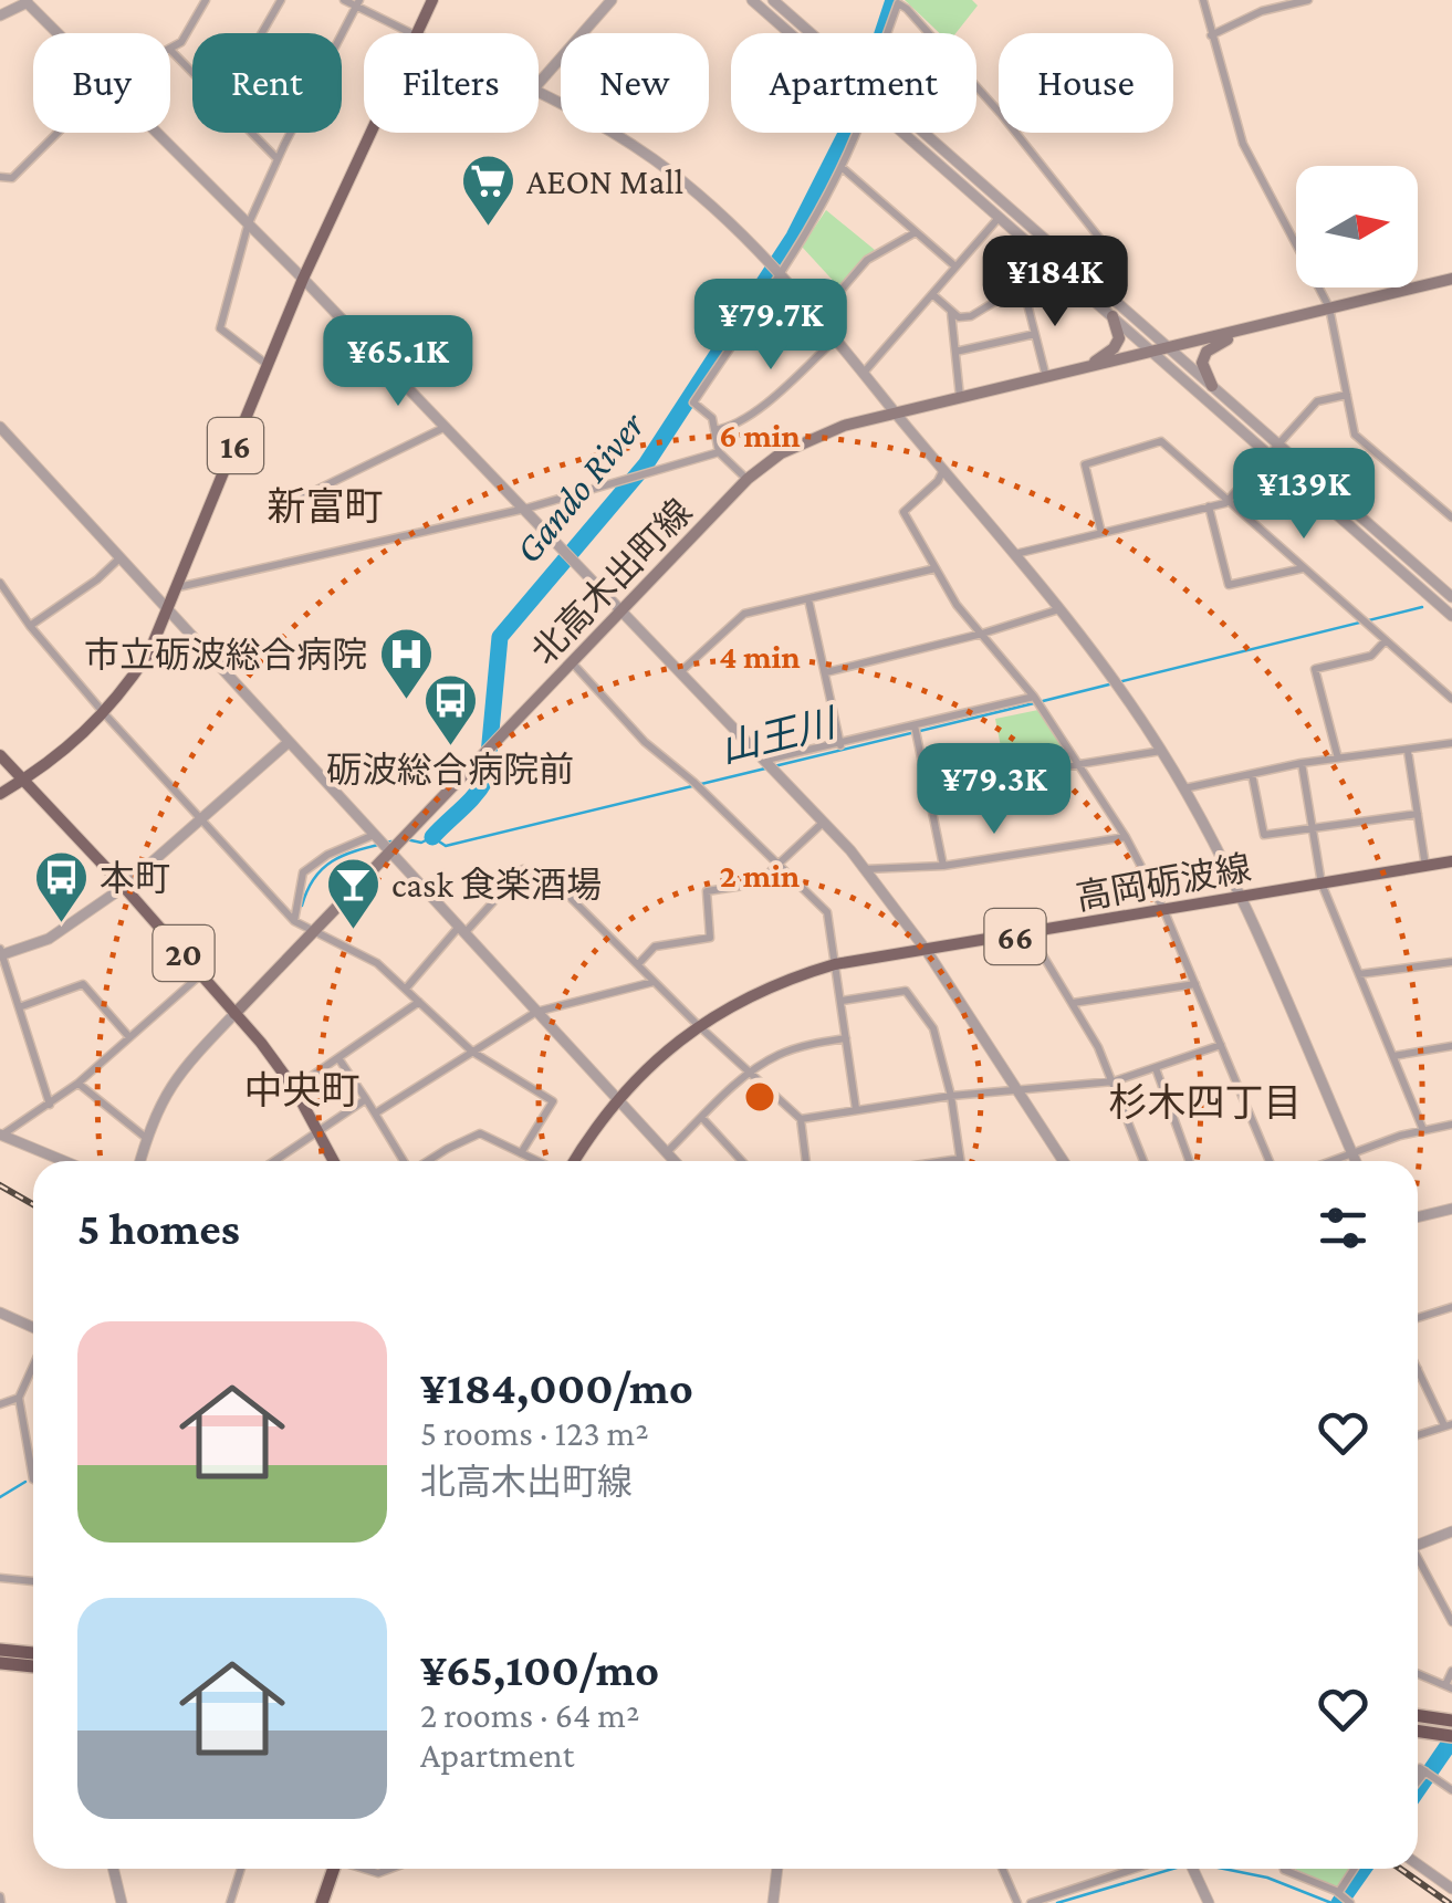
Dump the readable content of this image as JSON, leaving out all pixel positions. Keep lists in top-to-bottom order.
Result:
{
  "streets": {
    "main road": [
      "16",
      "北高木出町線",
      "高岡砺波線",
      "66",
      "20"
    ]
  },
  "crossings": [
    ["16", "20"],
    ["北高木出町線", "20"]
  ],
  "districts": ["新富町", "中央町", "杉木四丁目"],
  "water": ["Gando River", "山王川"],
  "places": {
    "supermarket": ["AEON Mall"],
    "hospital": ["市立砺波総合病院"],
    "bus stop": ["砺波総合病院前", "本町"],
    "bar": ["cask 食楽酒場"]
  },
  "north": "right",
  "page": {
    "chip": [
      "Buy",
      "Rent",
      "Filters",
      "New",
      "Apartment",
      "House"
    ],
    "price": [
      "¥184K",
      "¥79.7K",
      "¥65.1K",
      "¥139K",
      "¥79.3K"
    ],
    "heading": "5 homes",
    "list": [
      {
        "name": "¥184,000/mo",
        "note": "5 rooms · 123 m² · 北高木出町線"
      },
      {
        "name": "¥65,100/mo",
        "note": "2 rooms · 64 m² · Apartment"
      }
    ]
  },
  "rings": ["6 min", "4 min", "2 min"]
}
